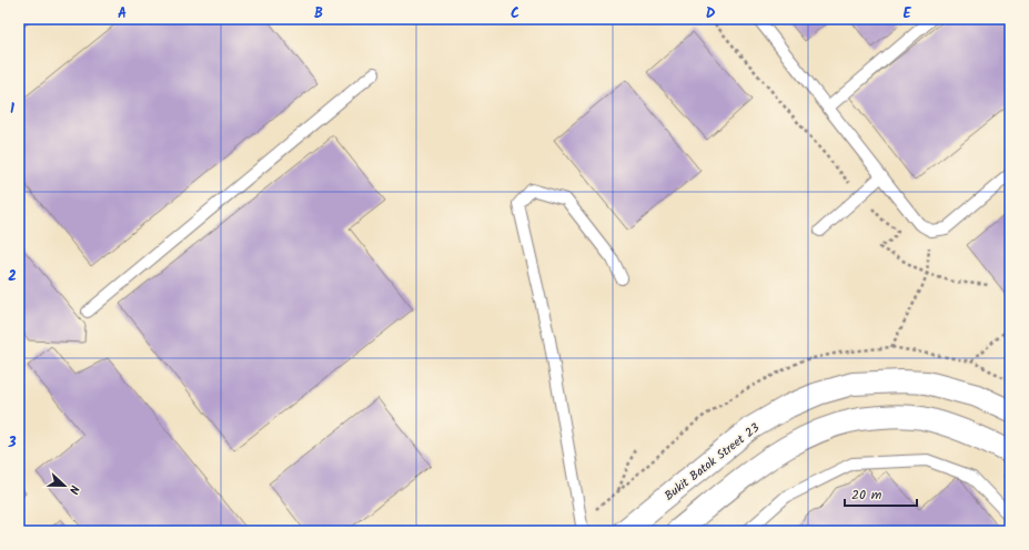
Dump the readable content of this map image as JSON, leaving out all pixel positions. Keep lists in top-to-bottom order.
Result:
{
  "streets": {
    "street": ["Bukit Batok Street 23"]
  },
  "scale_bar": "20 m",
  "north": "right",
  "grid": {
    "columns": [
      "A",
      "B",
      "C",
      "D",
      "E"
    ],
    "rows": ["1", "2", "3"]
  }
}
